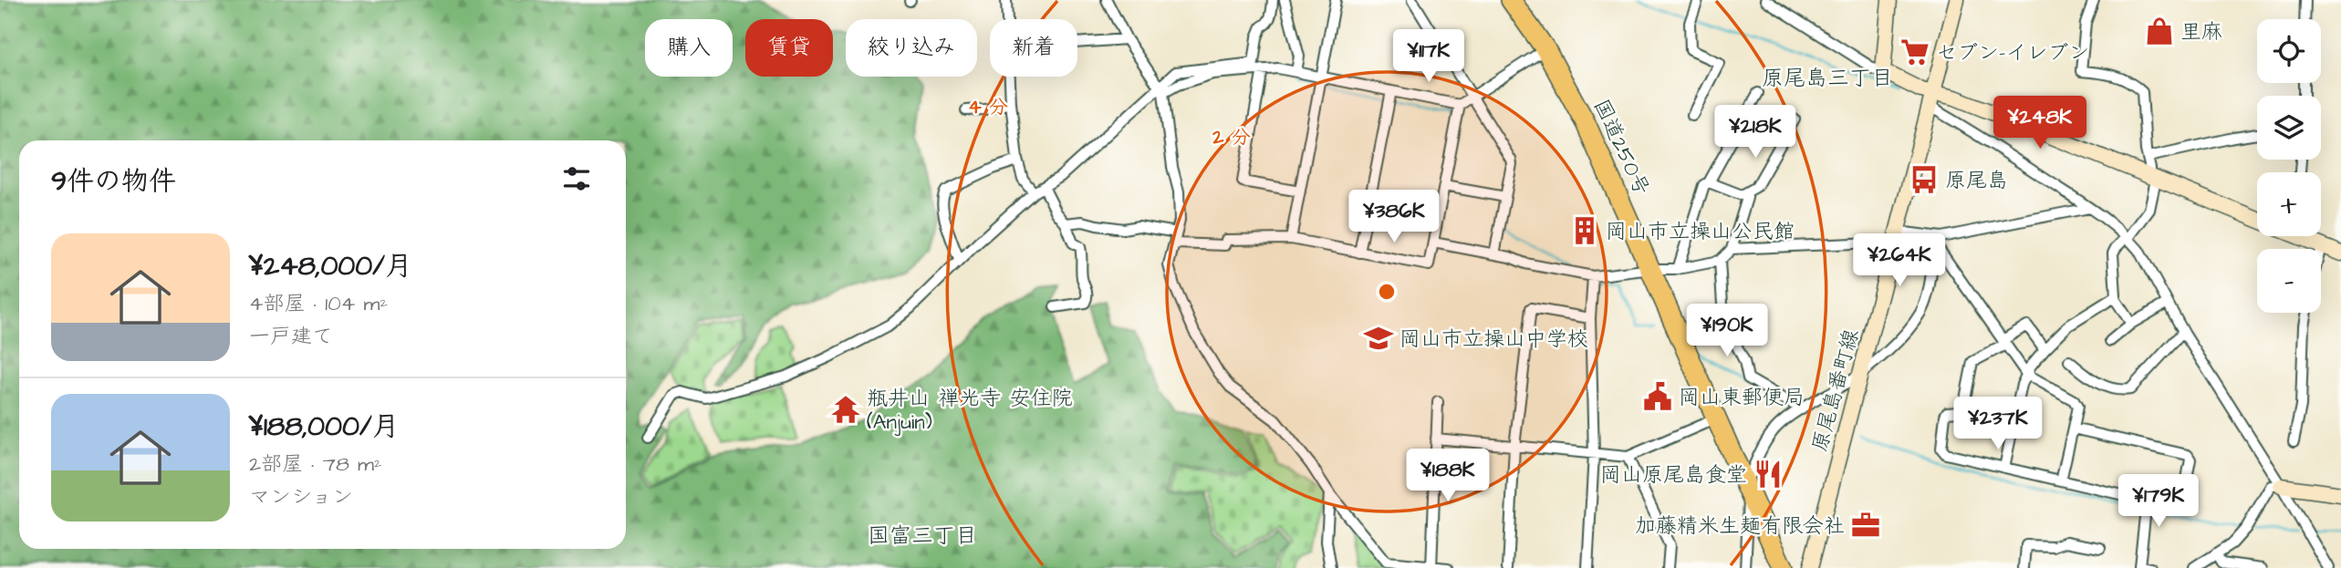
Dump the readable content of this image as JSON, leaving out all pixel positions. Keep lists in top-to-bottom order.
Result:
{
  "streets": {
    "highway": ["国道250号"],
    "street": ["原尾島番町線"]
  },
  "districts": ["原尾島三丁目", "国富三丁目"],
  "places": {
    "shop": ["里麻"],
    "supermarket": ["セブン-イレブン"],
    "bus stop": ["原尾島"],
    "building": ["岡山市立操山公民館"],
    "school or university": ["岡山市立操山中学校"],
    "public building": ["岡山東郵便局"],
    "temple": ["瓶井山 禅光寺 安住院 (Anjuin)"],
    "restaurant": ["岡山原尾島食堂"],
    "office": ["加藤精米生麺有限会社"]
  },
  "page": {
    "map_buttons": ["+", "−"],
    "chip": [
      "購入",
      "賃貸",
      "絞り込み",
      "新着"
    ],
    "price": [
      "¥117K",
      "¥248K",
      "¥218K",
      "¥386K",
      "¥264K",
      "¥190K",
      "¥237K",
      "¥188K",
      "¥179K"
    ],
    "heading": "9件の物件",
    "list": [
      {
        "name": "¥248,000/月",
        "note": "4部屋 · 104 m² · 一戸建て"
      },
      {
        "name": "¥188,000/月",
        "note": "2部屋 · 78 m² · マンション"
      }
    ]
  },
  "rings": ["4 分", "2 分"]
}
